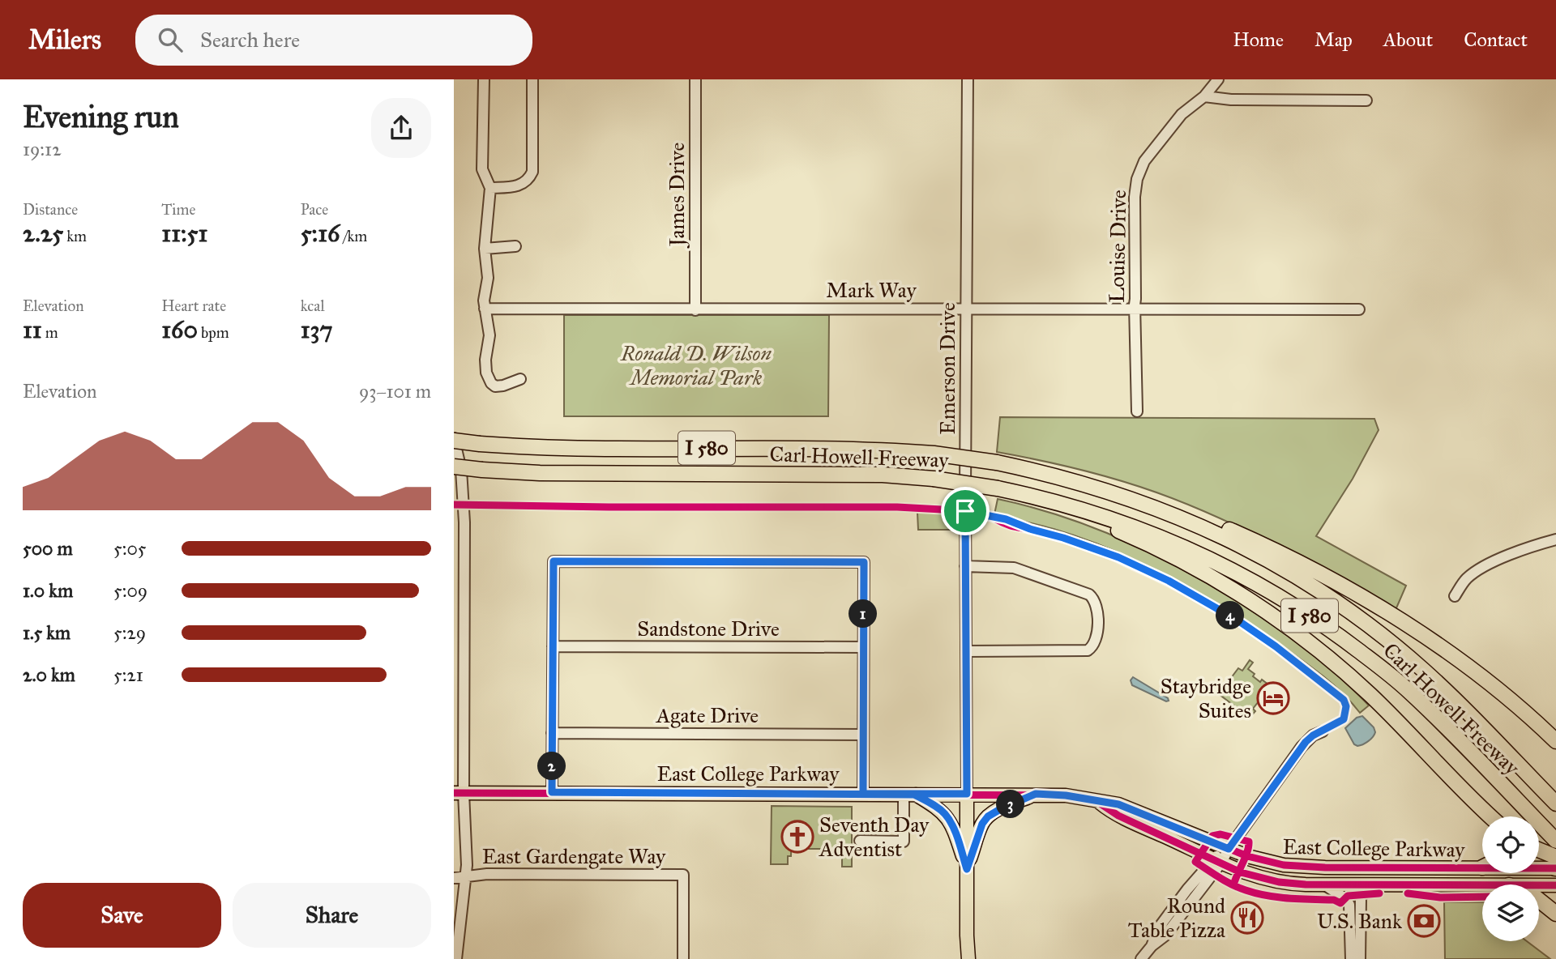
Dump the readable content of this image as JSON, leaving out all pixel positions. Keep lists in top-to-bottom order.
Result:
{
  "streets": {
    "highway": ["I 580", "Carl Howell Freeway"],
    "main road": ["East College Parkway"],
    "street": [
      "James Drive",
      "Louise Drive",
      "Mark Way",
      "Emerson Drive",
      "Sandstone Drive",
      "Agate Drive",
      "East Gardengate Way"
    ]
  },
  "crossings": [
    ["James Drive", "Mark Way"],
    ["Louise Drive", "Mark Way"],
    ["Mark Way", "Emerson Drive"],
    ["Emerson Drive", "East College Parkway"]
  ],
  "parks": ["Ronald D. Wilson Memorial Park"],
  "places": {
    "hotel": ["Staybridge Suites"],
    "church": ["Seventh Day Adventist"],
    "restaurant": ["Round Table Pizza"],
    "bank": ["U.S. Bank"]
  },
  "page": {
    "header": "Milers",
    "search": "Search here",
    "nav": [
      "Home",
      "Map",
      "About",
      "Contact"
    ],
    "heading": ["Evening run", "19:12"],
    "stats": [
      ["Distance", "2.25 km"],
      ["Time", "11:51"],
      ["Pace", "5:16 /km"],
      ["Elevation", "11 m"],
      ["Heart rate", "160 bpm"],
      ["kcal", "137"]
    ],
    "chart": ["Elevation", "93–101 m"],
    "list": [
      {
        "name": "500 m",
        "note": "5:05"
      },
      {
        "name": "1.0 km",
        "note": "5:09"
      },
      {
        "name": "1.5 km",
        "note": "5:29"
      },
      {
        "name": "2.0 km",
        "note": "5:21"
      }
    ],
    "pins": [
      "1",
      "4",
      "2",
      "3"
    ],
    "buttons": ["Save", "Share"]
  }
}
